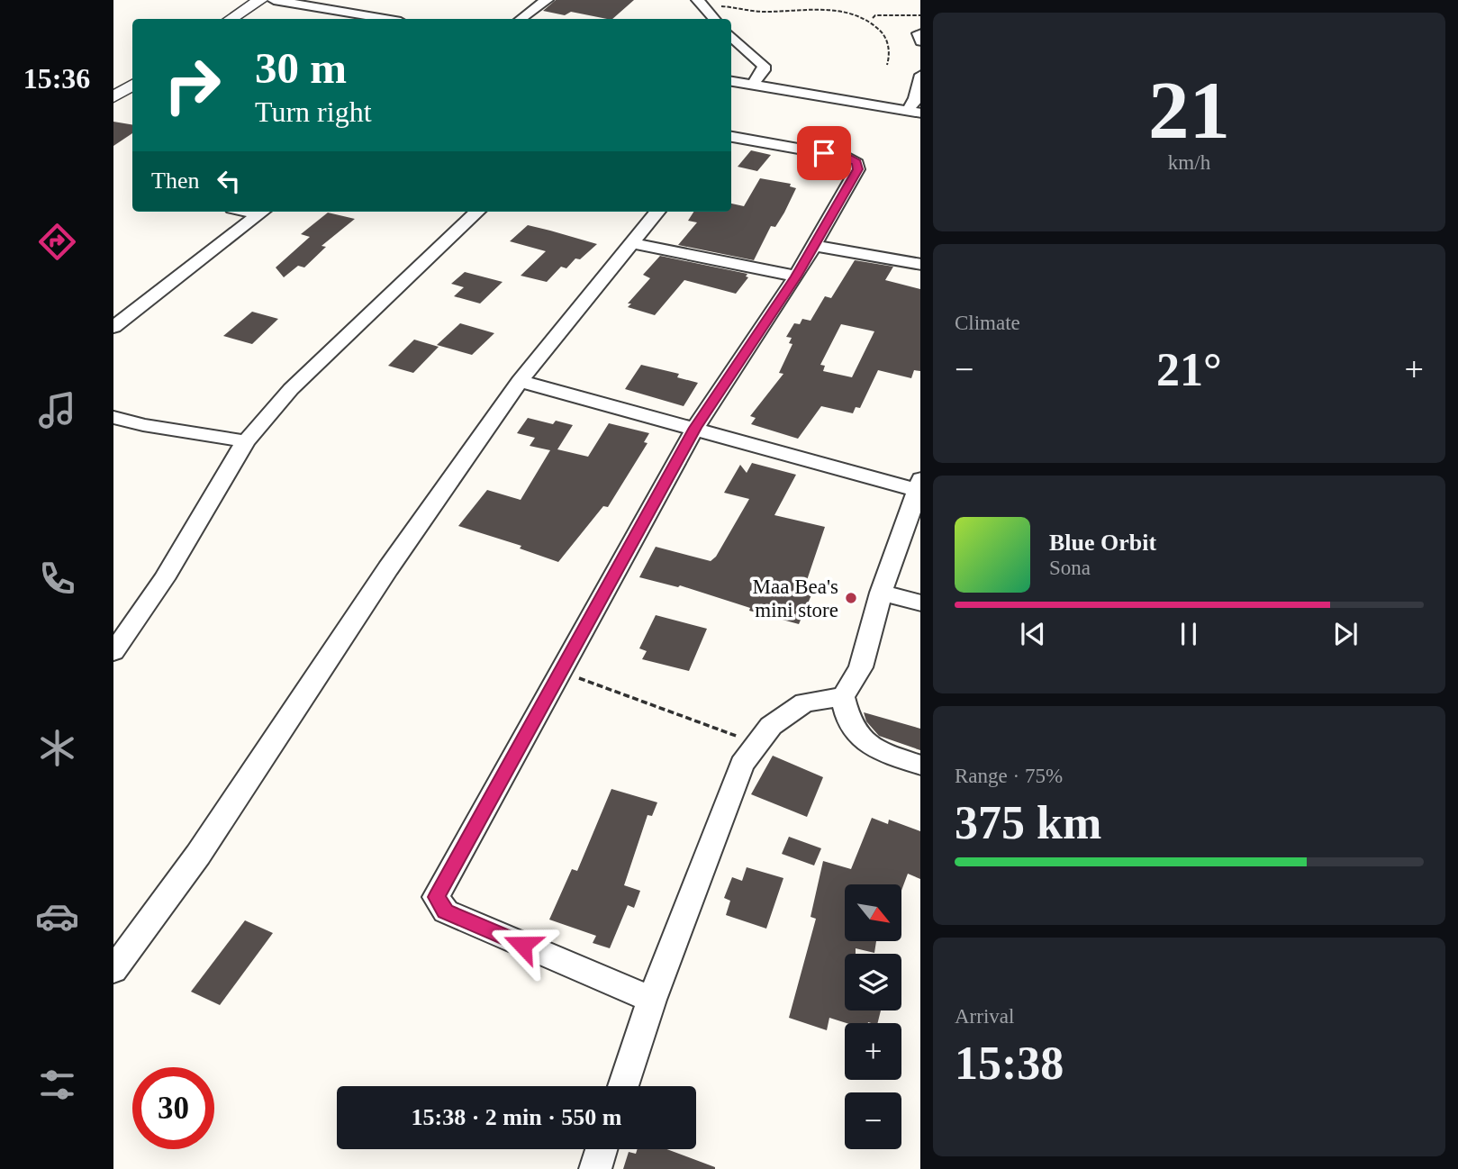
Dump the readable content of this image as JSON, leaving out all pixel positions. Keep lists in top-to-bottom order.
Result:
{
  "places": ["Maa Bea's mini store"],
  "north": "bottom right",
  "page": {
    "tabs": "15:36",
    "tile": [
      ["21", "km/h"],
      "Climate",
      ["Range · 75%", "375 km"],
      ["Arrival", "15:38"]
    ],
    "turn": ["30 m", "Turn right"],
    "then": "Then",
    "heat": ["−", "21°", "+"],
    "song": ["Blue Orbit", "Sona"],
    "map_buttons": ["+", "−"],
    "limit": "30",
    "trip": "15:38 · 2 min · 550 m"
  }
}
